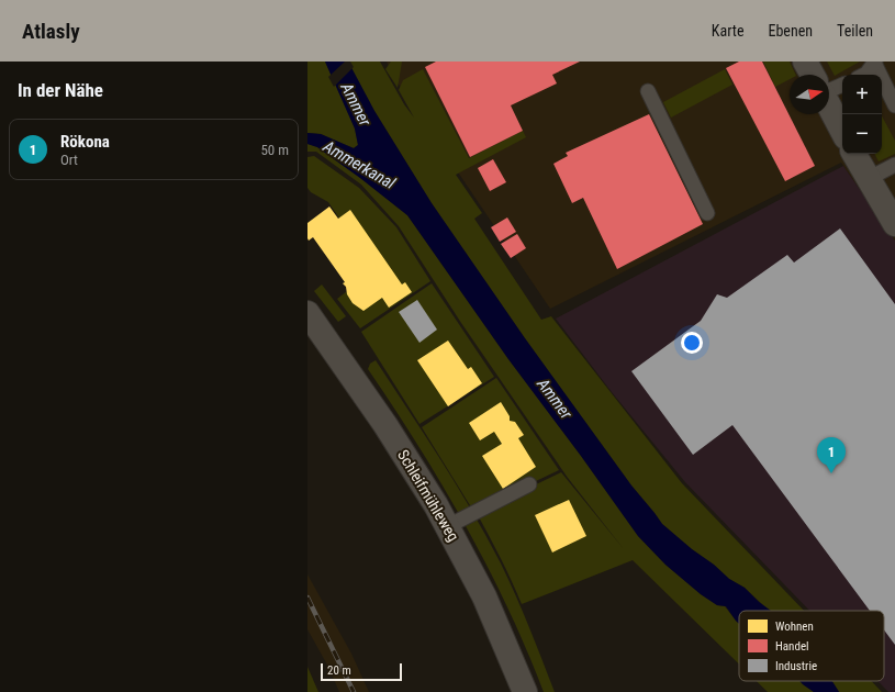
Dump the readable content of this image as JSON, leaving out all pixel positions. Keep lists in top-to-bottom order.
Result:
{
  "streets": {
    "street": ["Schleifmühleweg"]
  },
  "water": ["Ammer", "Ammerkanal"],
  "legend": ["Wohnen", "Handel", "Industrie"],
  "scale_bar": "20 m",
  "north": "right",
  "page": {
    "header": "Atlasly",
    "nav": ["Karte", "Ebenen", "Teilen"],
    "heading": "In der Nähe",
    "map_buttons": ["+", "−"],
    "list": [
      {
        "mark": "1",
        "name": "Rökona",
        "note": "Ort",
        "value": "50 m"
      }
    ],
    "pins": "1",
    "scale": "20 m"
  }
}
